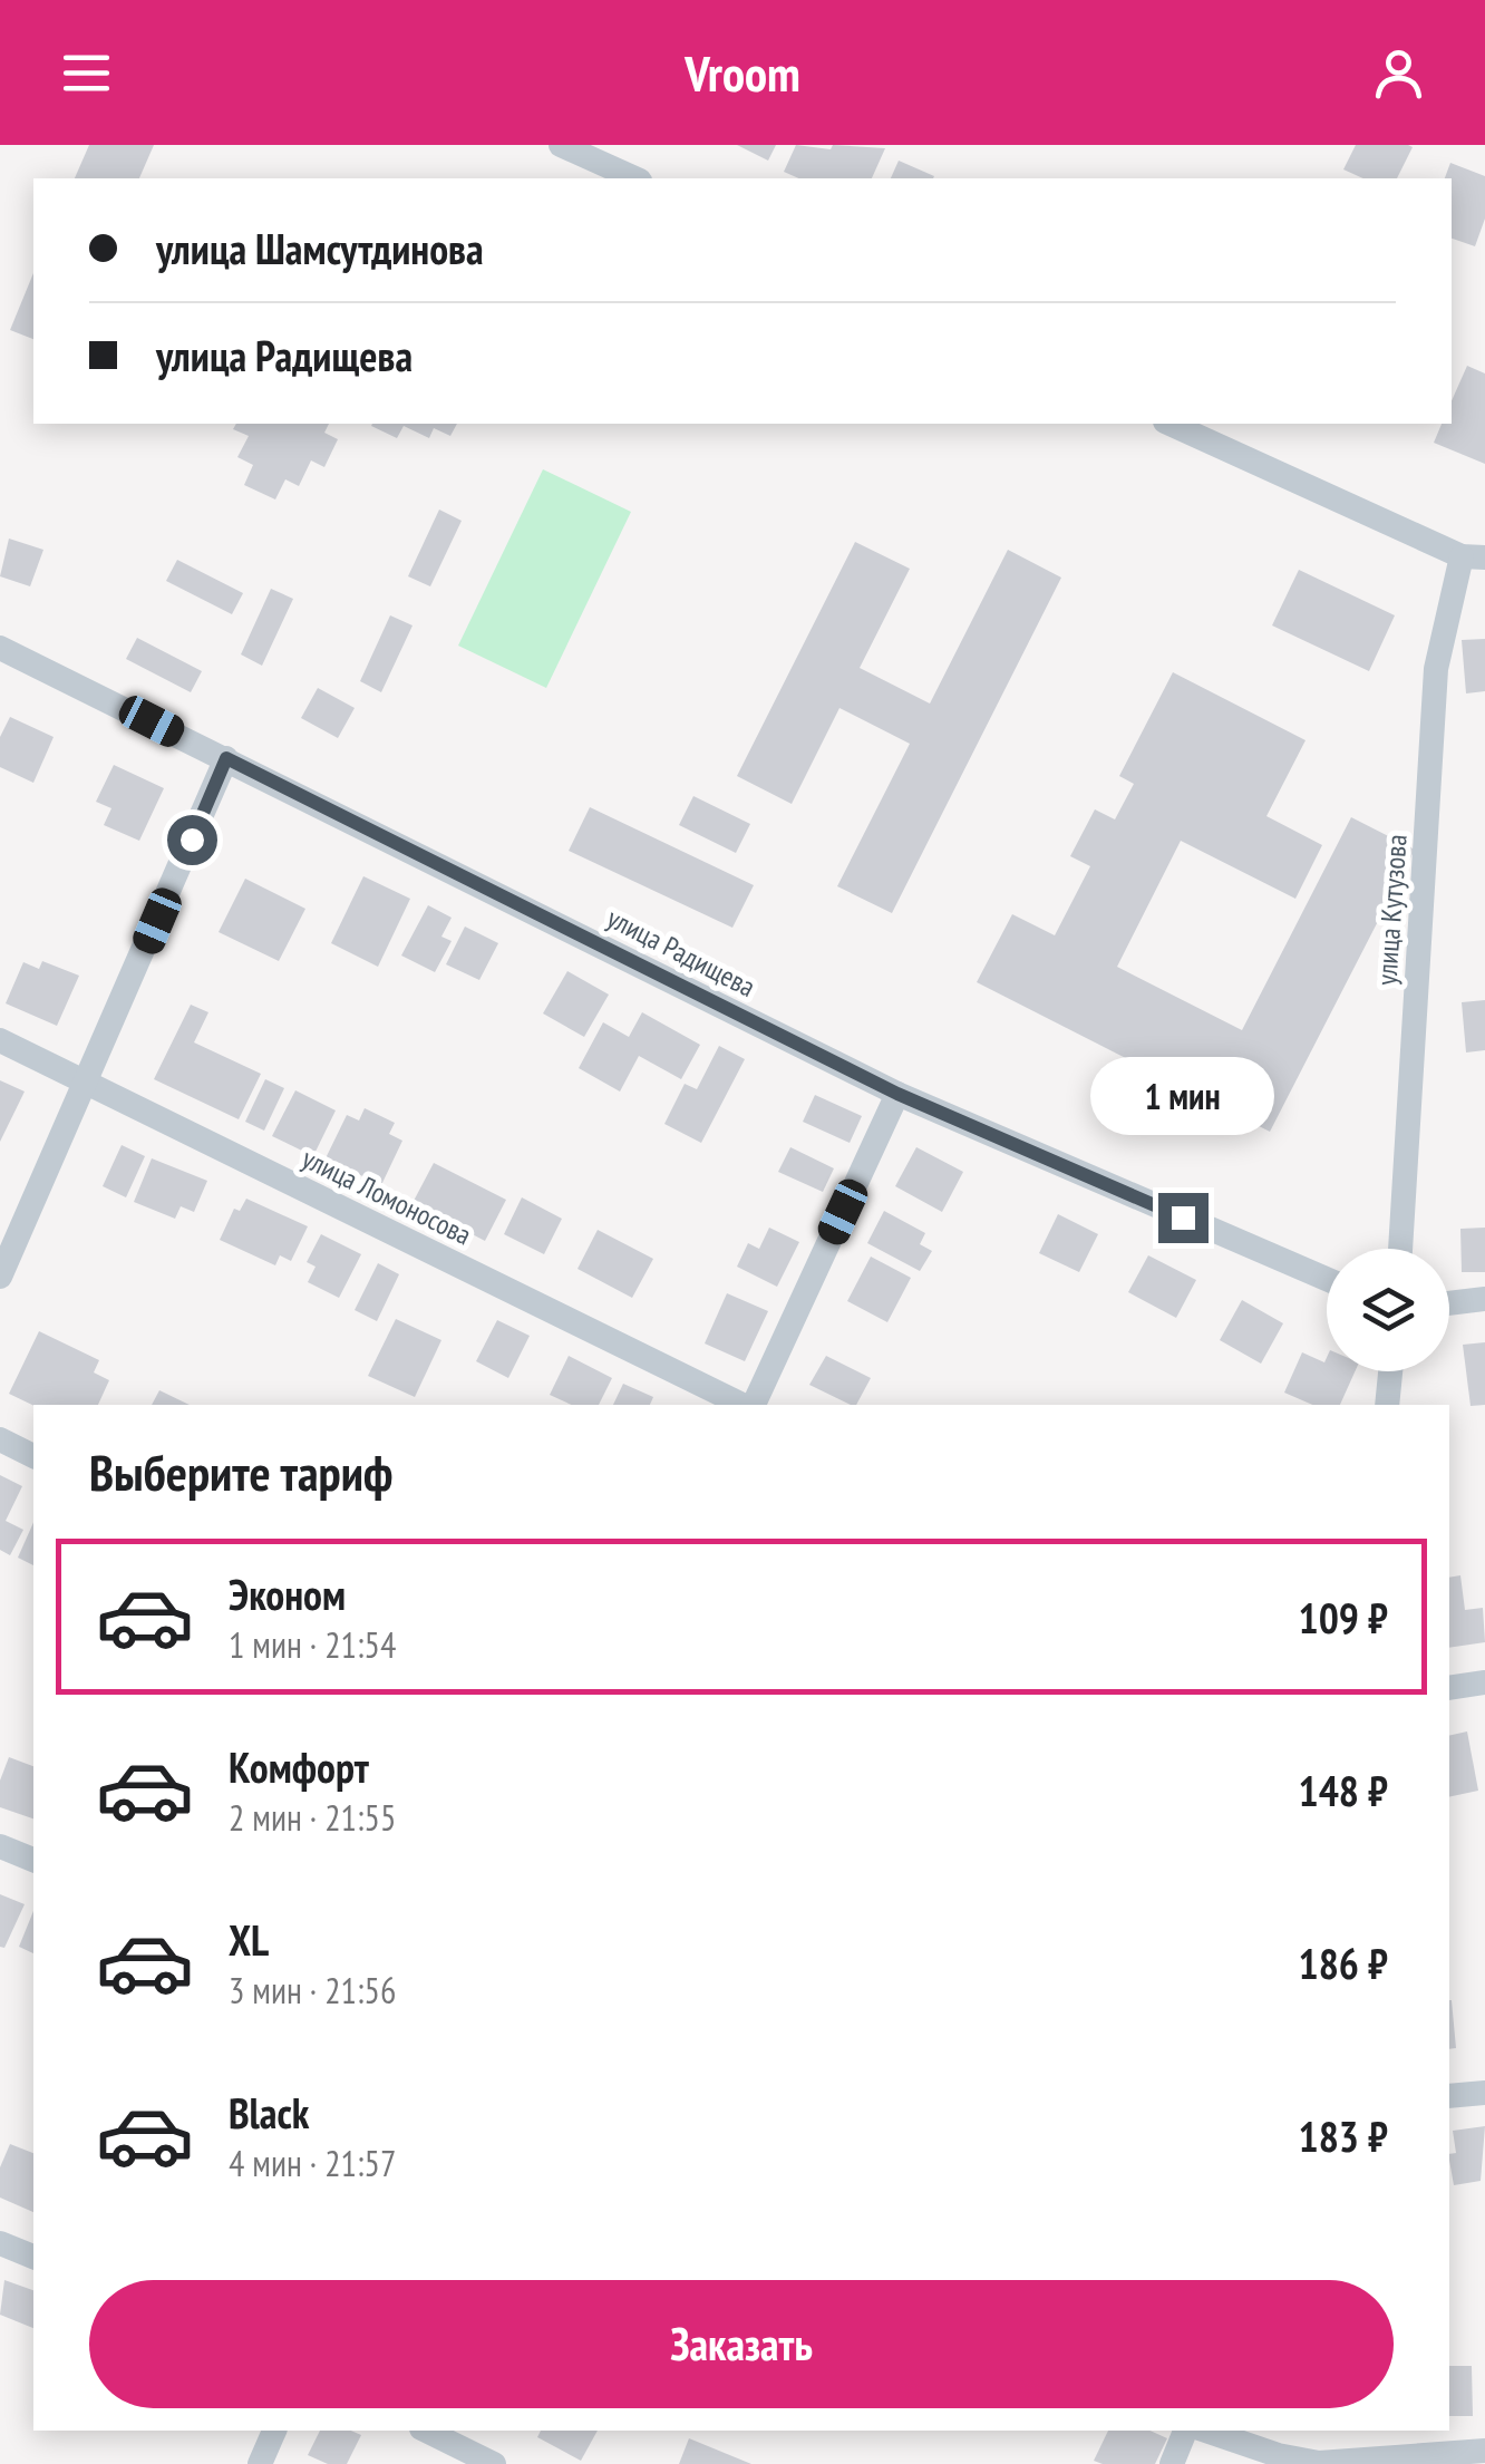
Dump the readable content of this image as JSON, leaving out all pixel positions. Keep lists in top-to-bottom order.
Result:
{
  "streets": {
    "street": ["улица Кутузова", "улица Радищева", "улица Ломоносова"]
  },
  "page": {
    "header": "Vroom",
    "banner": ["улица Шамсутдинова", "улица Радищева"],
    "bubble": "1 мин",
    "heading": "Выберите тариф",
    "list": [
      {
        "name": "Эконом",
        "note": "1 мин · 21:54",
        "value": "109 ₽"
      },
      {
        "name": "Комфорт",
        "note": "2 мин · 21:55",
        "value": "148 ₽"
      },
      {
        "name": "XL",
        "note": "3 мин · 21:56",
        "value": "186 ₽"
      },
      {
        "name": "Black",
        "note": "4 мин · 21:57",
        "value": "183 ₽"
      }
    ],
    "buttons": "Заказать"
  }
}
